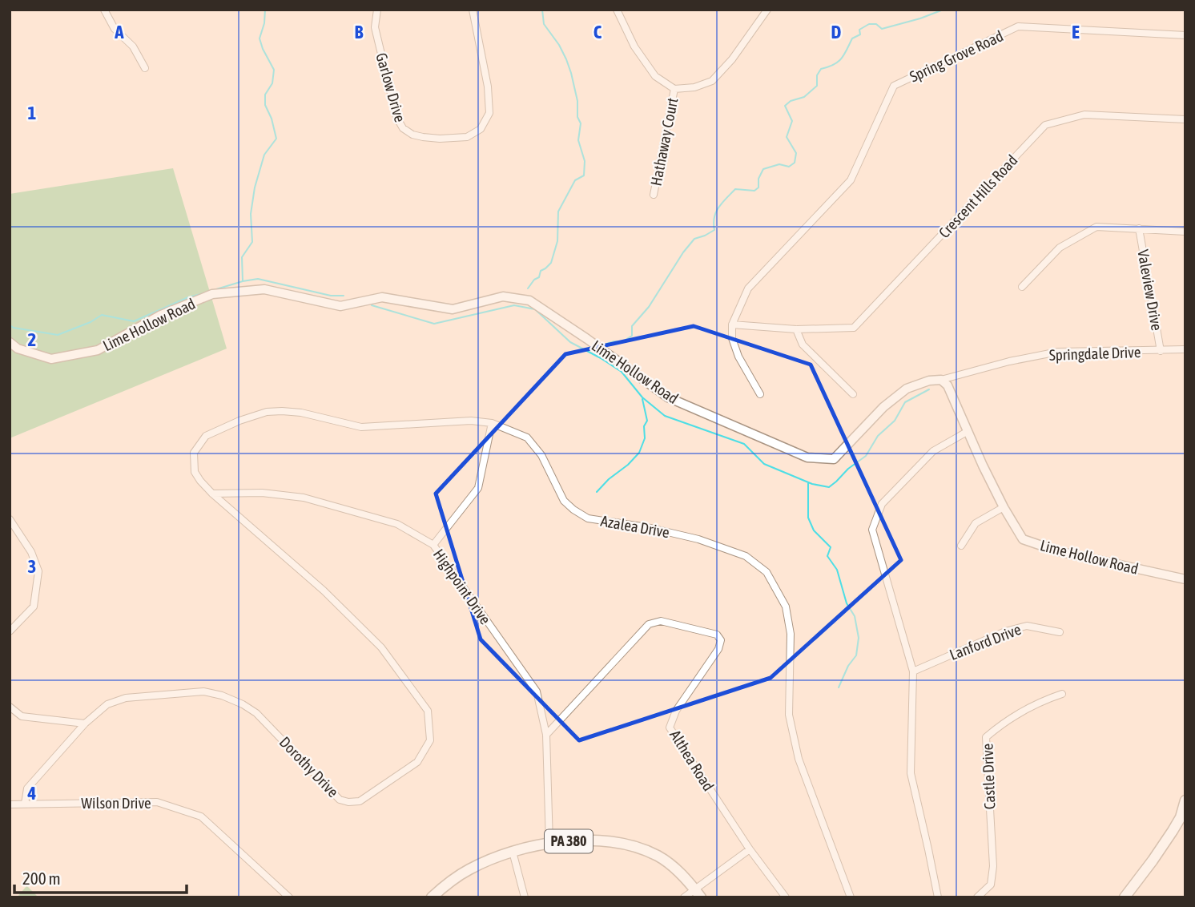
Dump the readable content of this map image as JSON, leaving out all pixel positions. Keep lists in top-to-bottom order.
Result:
{
  "streets": {
    "main road": ["PA 380"],
    "street": [
      "Spring Grove Road",
      "Garlow Drive",
      "Hathaway Court",
      "Crescent Hills Road",
      "Valeview Drive",
      "Lime Hollow Road",
      "Springdale Drive",
      "Azalea Drive",
      "Highpoint Drive",
      "Lanford Drive",
      "Althea Road",
      "Dorothy Drive",
      "Castle Drive",
      "Wilson Drive"
    ]
  },
  "crossings": [
    ["Spring Grove Road", "Crescent Hills Road"],
    ["Valeview Drive", "Springdale Drive"],
    ["Lime Hollow Road", "Springdale Drive"],
    ["Azalea Drive", "Highpoint Drive"],
    ["Azalea Drive", "Dorothy Drive"],
    ["Highpoint Drive", "Althea Road"],
    ["Highpoint Drive", "Dorothy Drive"],
    ["Highpoint Drive", "PA 380"],
    ["Dorothy Drive", "Wilson Drive"]
  ],
  "scale_bar": "200 m",
  "grid": {
    "columns": [
      "A",
      "B",
      "C",
      "D",
      "E"
    ],
    "rows": [
      "1",
      "2",
      "3",
      "4"
    ]
  }
}
